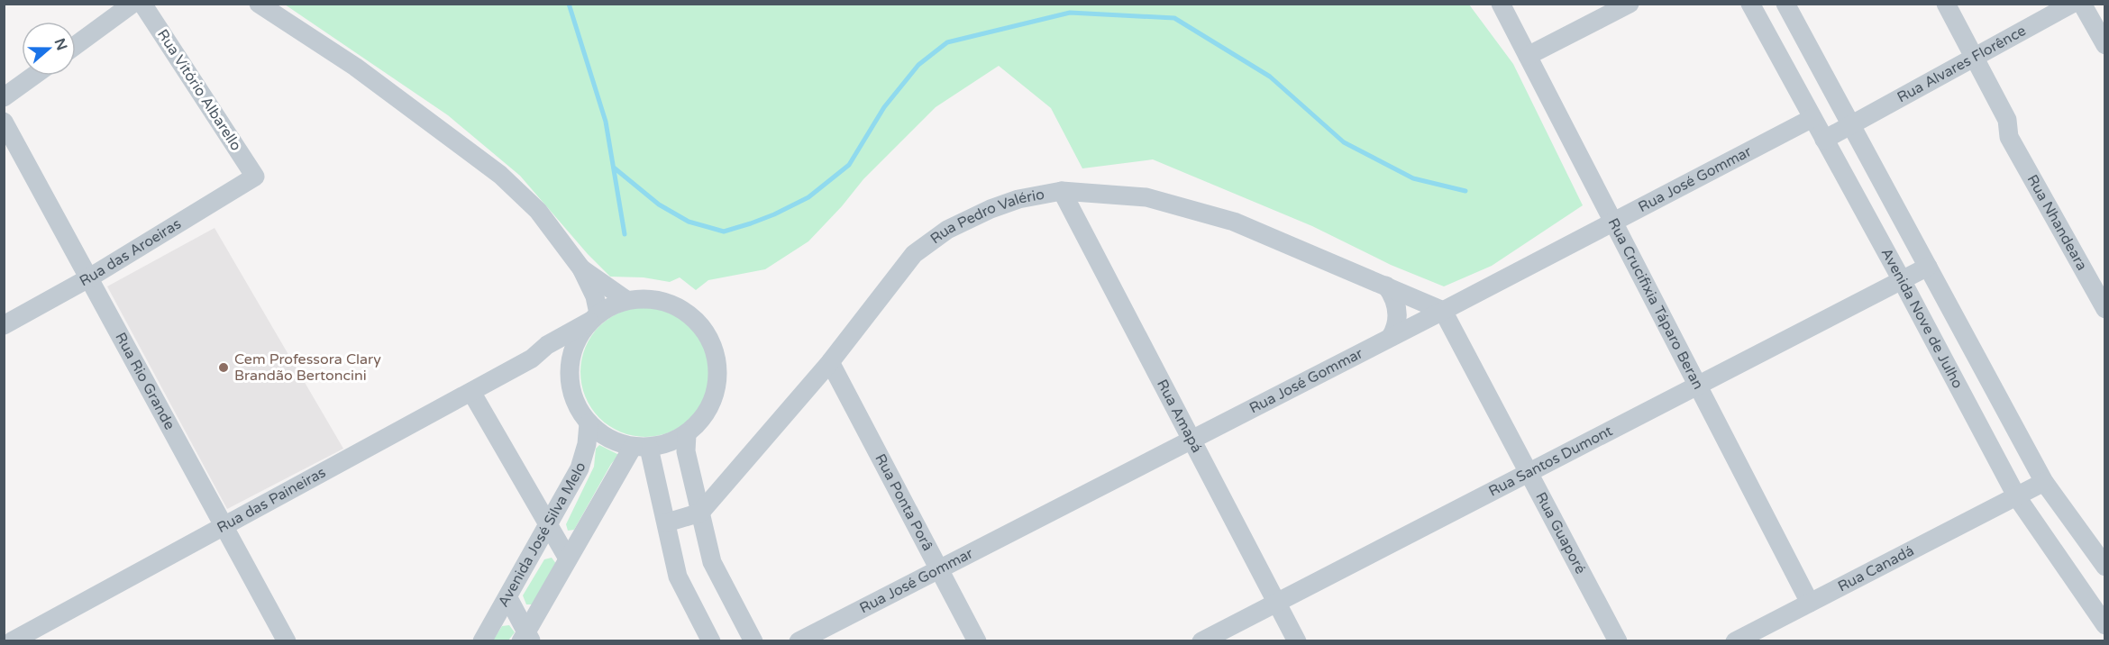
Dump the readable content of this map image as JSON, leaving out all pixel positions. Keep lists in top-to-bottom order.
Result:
{
  "streets": {
    "street": [
      "Rua Alvares Florênce",
      "Rua Vitório Albarello",
      "Rua José Gommar",
      "Rua Pedro Valério",
      "Rua Nhandeara",
      "Rua das Aroeiras",
      "Rua Crucifixia Táparo Beran",
      "Avenida Nove de Julho",
      "Rua Rio Grande",
      "Rua Amapá",
      "Rua Santos Dumont",
      "Rua das Paineiras",
      "Rua Ponta Porâ",
      "Rua Guaporé",
      "Avenida José Silva Melo",
      "Rua Canadá"
    ]
  },
  "crossings": [
    ["Rua Alvares Florênce", "Rua Nhandeara"],
    ["Rua Alvares Florênce", "Avenida Nove de Julho"],
    ["Rua Vitório Albarello", "Rua das Aroeiras"],
    ["Rua José Gommar", "Rua Pedro Valério"],
    ["Rua José Gommar", "Rua Crucifixia Táparo Beran"],
    ["Rua José Gommar", "Avenida Nove de Julho"],
    ["Rua José Gommar", "Rua Amapá"],
    ["Rua José Gommar", "Rua Ponta Porâ"],
    ["Rua José Gommar", "Rua Guaporé"],
    ["Rua Pedro Valério", "Rua Amapá"],
    ["Rua Pedro Valério", "Rua Ponta Porâ"],
    ["Rua Pedro Valério", "Rua Guaporé"],
    ["Rua das Aroeiras", "Rua Rio Grande"],
    ["Rua Crucifixia Táparo Beran", "Rua Santos Dumont"],
    ["Rua Crucifixia Táparo Beran", "Rua Canadá"],
    ["Avenida Nove de Julho", "Rua Santos Dumont"],
    ["Avenida Nove de Julho", "Rua Canadá"],
    ["Rua Rio Grande", "Rua das Paineiras"],
    ["Rua Amapá", "Rua Santos Dumont"],
    ["Rua Santos Dumont", "Rua Guaporé"],
    ["Rua das Paineiras", "Avenida José Silva Melo"]
  ],
  "places": ["Cem Professora Clary Brandão Bertoncini"],
  "north": "right"
}
